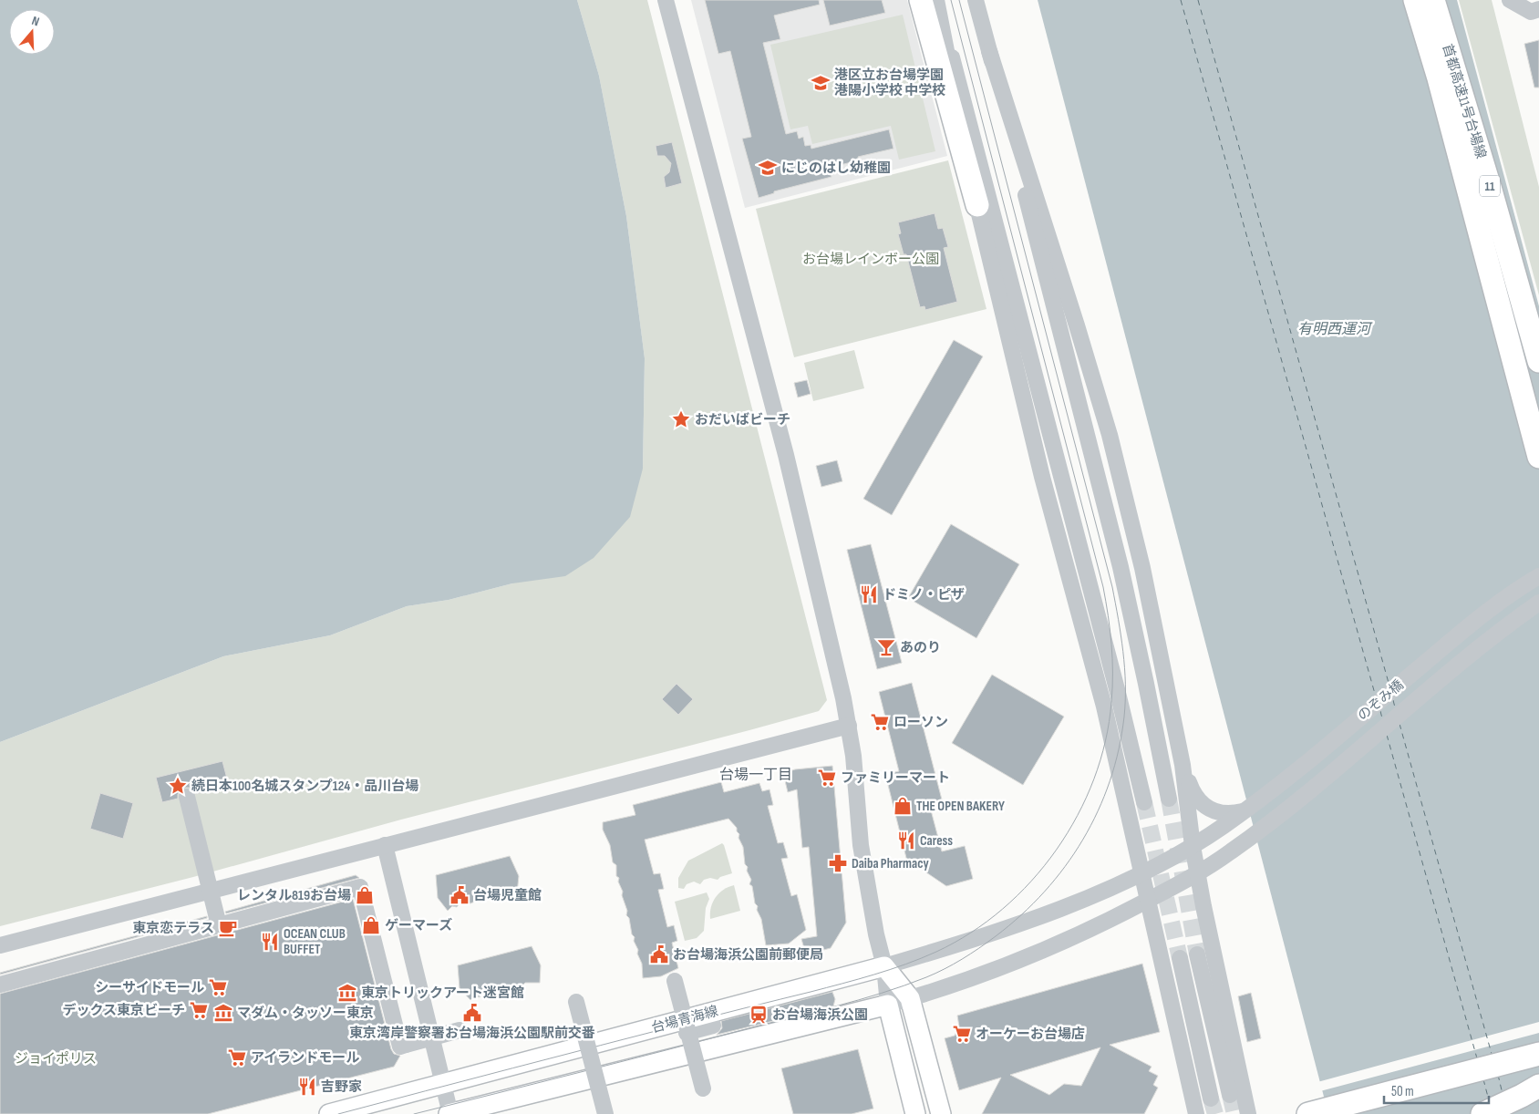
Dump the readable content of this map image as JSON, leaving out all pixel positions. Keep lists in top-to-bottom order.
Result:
{
  "streets": {
    "highway": ["首都高速11号台場線", "11"],
    "main road": ["台場青海線"],
    "street": ["のぞみ橋"]
  },
  "crossings": [
    ["首都高速11号台場線", "11"],
    ["のぞみ橋", "台場青海線"]
  ],
  "districts": ["台場一丁目"],
  "water": ["有明西運河"],
  "parks": ["お台場レインボー公園", "ジョイポリス"],
  "places": {
    "school or university": ["港区立お台場学園 港陽小学校 中学校", "にじのはし幼稚園"],
    "place": ["おだいばビーチ", "続日本100名城スタンプ124・品川台場"],
    "restaurant": [
      "ドミノ・ピザ",
      "Caress",
      "OCEAN CLUB BUFFET",
      "吉野家"
    ],
    "bar": ["あのり"],
    "supermarket": [
      "ローソン",
      "ファミリーマート",
      "シーサイドモール",
      "デックス東京ビーチ",
      "オーケーお台場店",
      "アイランドモール"
    ],
    "shop": ["THE OPEN BAKERY", "レンタル819お台場", "ゲーマーズ"],
    "pharmacy": ["Daiba Pharmacy"],
    "public building": ["台場児童館", "お台場海浜公園前郵便局", "東京湾岸警察署お台場海浜公園駅前交番"],
    "cafe": ["東京恋テラス"],
    "museum": ["東京トリックアート迷宮館", "マダム・タッソー東京"],
    "station": ["お台場海浜公園"]
  },
  "scale_bar": "50 m",
  "north": "top"
}
